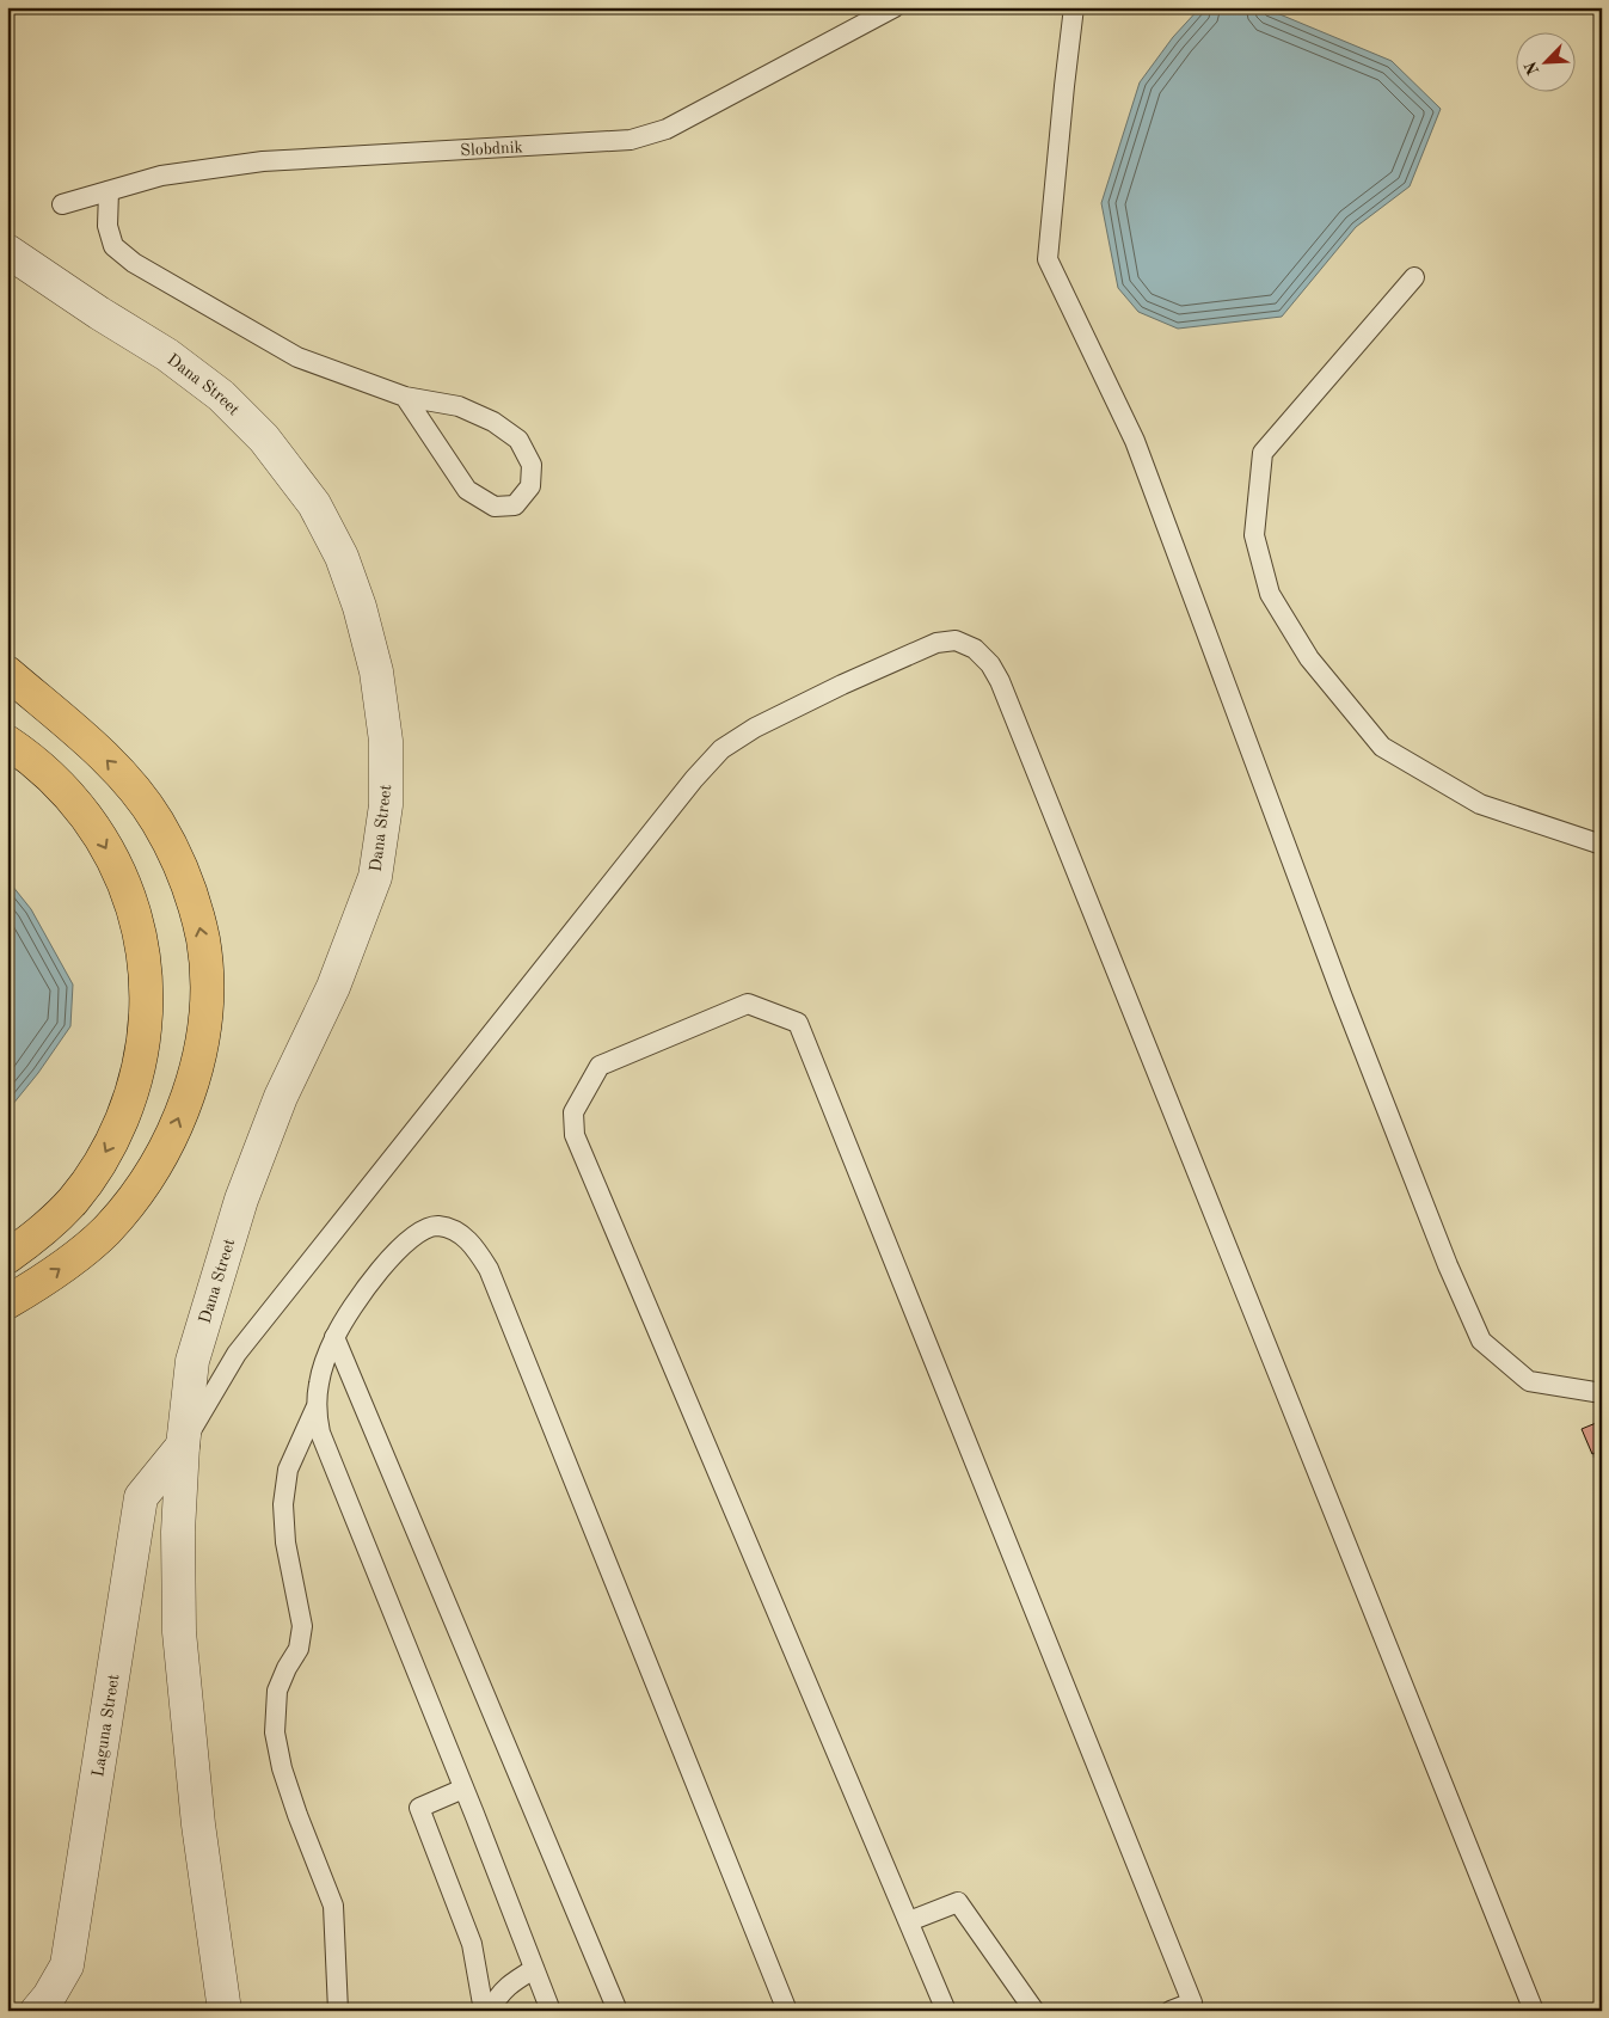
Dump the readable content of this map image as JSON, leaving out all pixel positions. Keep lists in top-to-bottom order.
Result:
{
  "streets": {
    "street": ["Dana Street", "Laguna Street"],
    "lane": ["Slobdnik"]
  },
  "crossings": [
    ["Dana Street", "Laguna Street"]
  ],
  "north": "bottom left"
}
